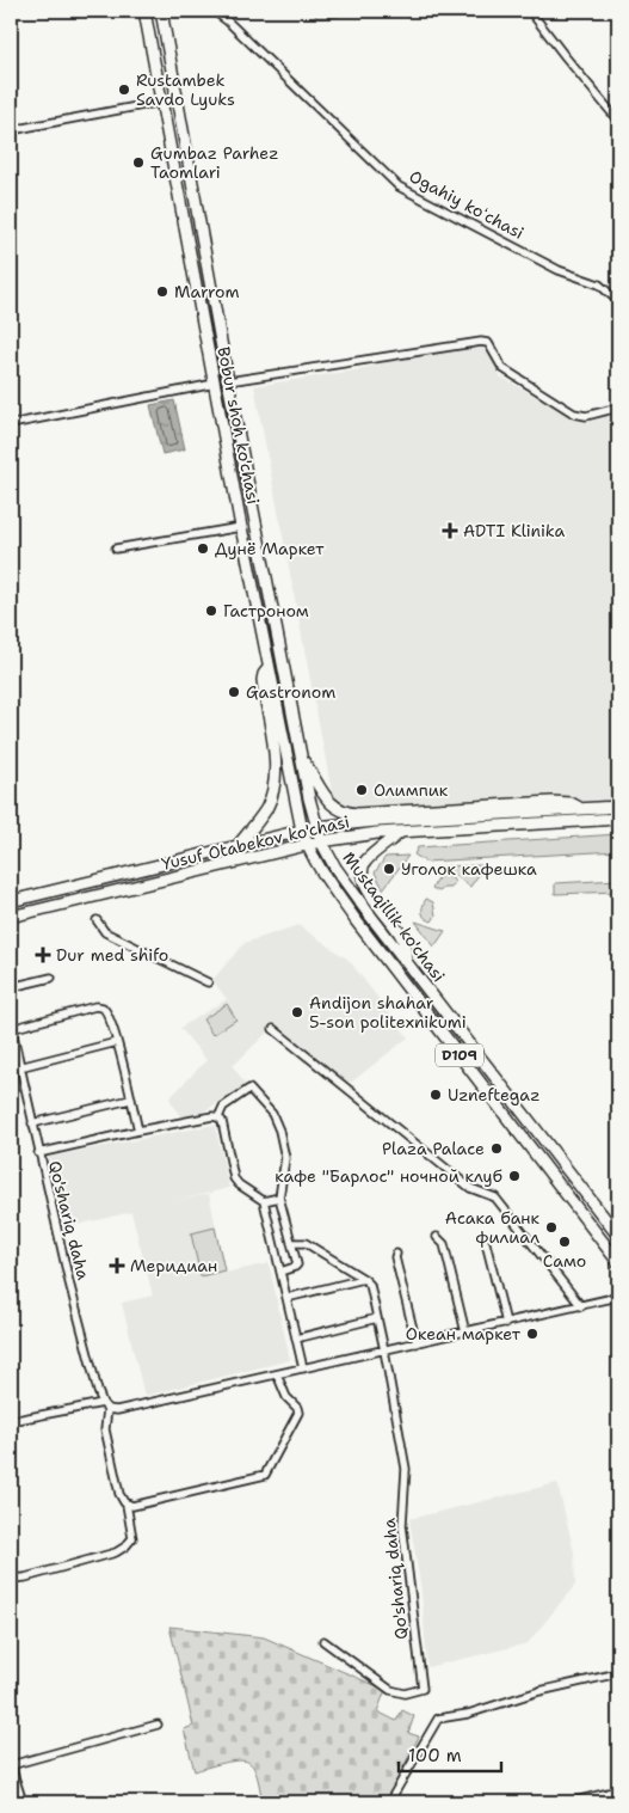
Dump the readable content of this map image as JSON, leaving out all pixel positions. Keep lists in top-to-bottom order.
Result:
{
  "streets": {
    "main road": [
      "Bobur shoh ko'chasi",
      "Yusuf Otabekov ko'chasi",
      "Mustaqillik ko'chasi",
      "D109"
    ],
    "street": ["Ogahiy koʻchasi", "Qo'shariq daha"]
  },
  "crossings": [
    ["Bobur shoh ko'chasi", "Yusuf Otabekov ko'chasi"],
    ["Bobur shoh ko'chasi", "Mustaqillik ko'chasi"],
    ["Yusuf Otabekov ko'chasi", "Mustaqillik ko'chasi"]
  ],
  "places": {
    "other": [
      "Rustambek Savdo Lyuks",
      "Gumbaz Parhez Taomlari",
      "Marrom",
      "Дунё Маркет",
      "Гастроном",
      "Gastronom",
      "Олимпик",
      "Уголок кафешка",
      "Andijon shahar 5-son politexnikumi",
      "Uzneftegaz",
      "Plaza Palace",
      "кафе \"Барлос\" ночной клуб",
      "Асака банк филиал",
      "Само",
      "Океан маркет"
    ],
    "health": ["ADTI Klinika", "Dur med shifo", "Меридиан"]
  },
  "scale_bar": "100 m"
}
